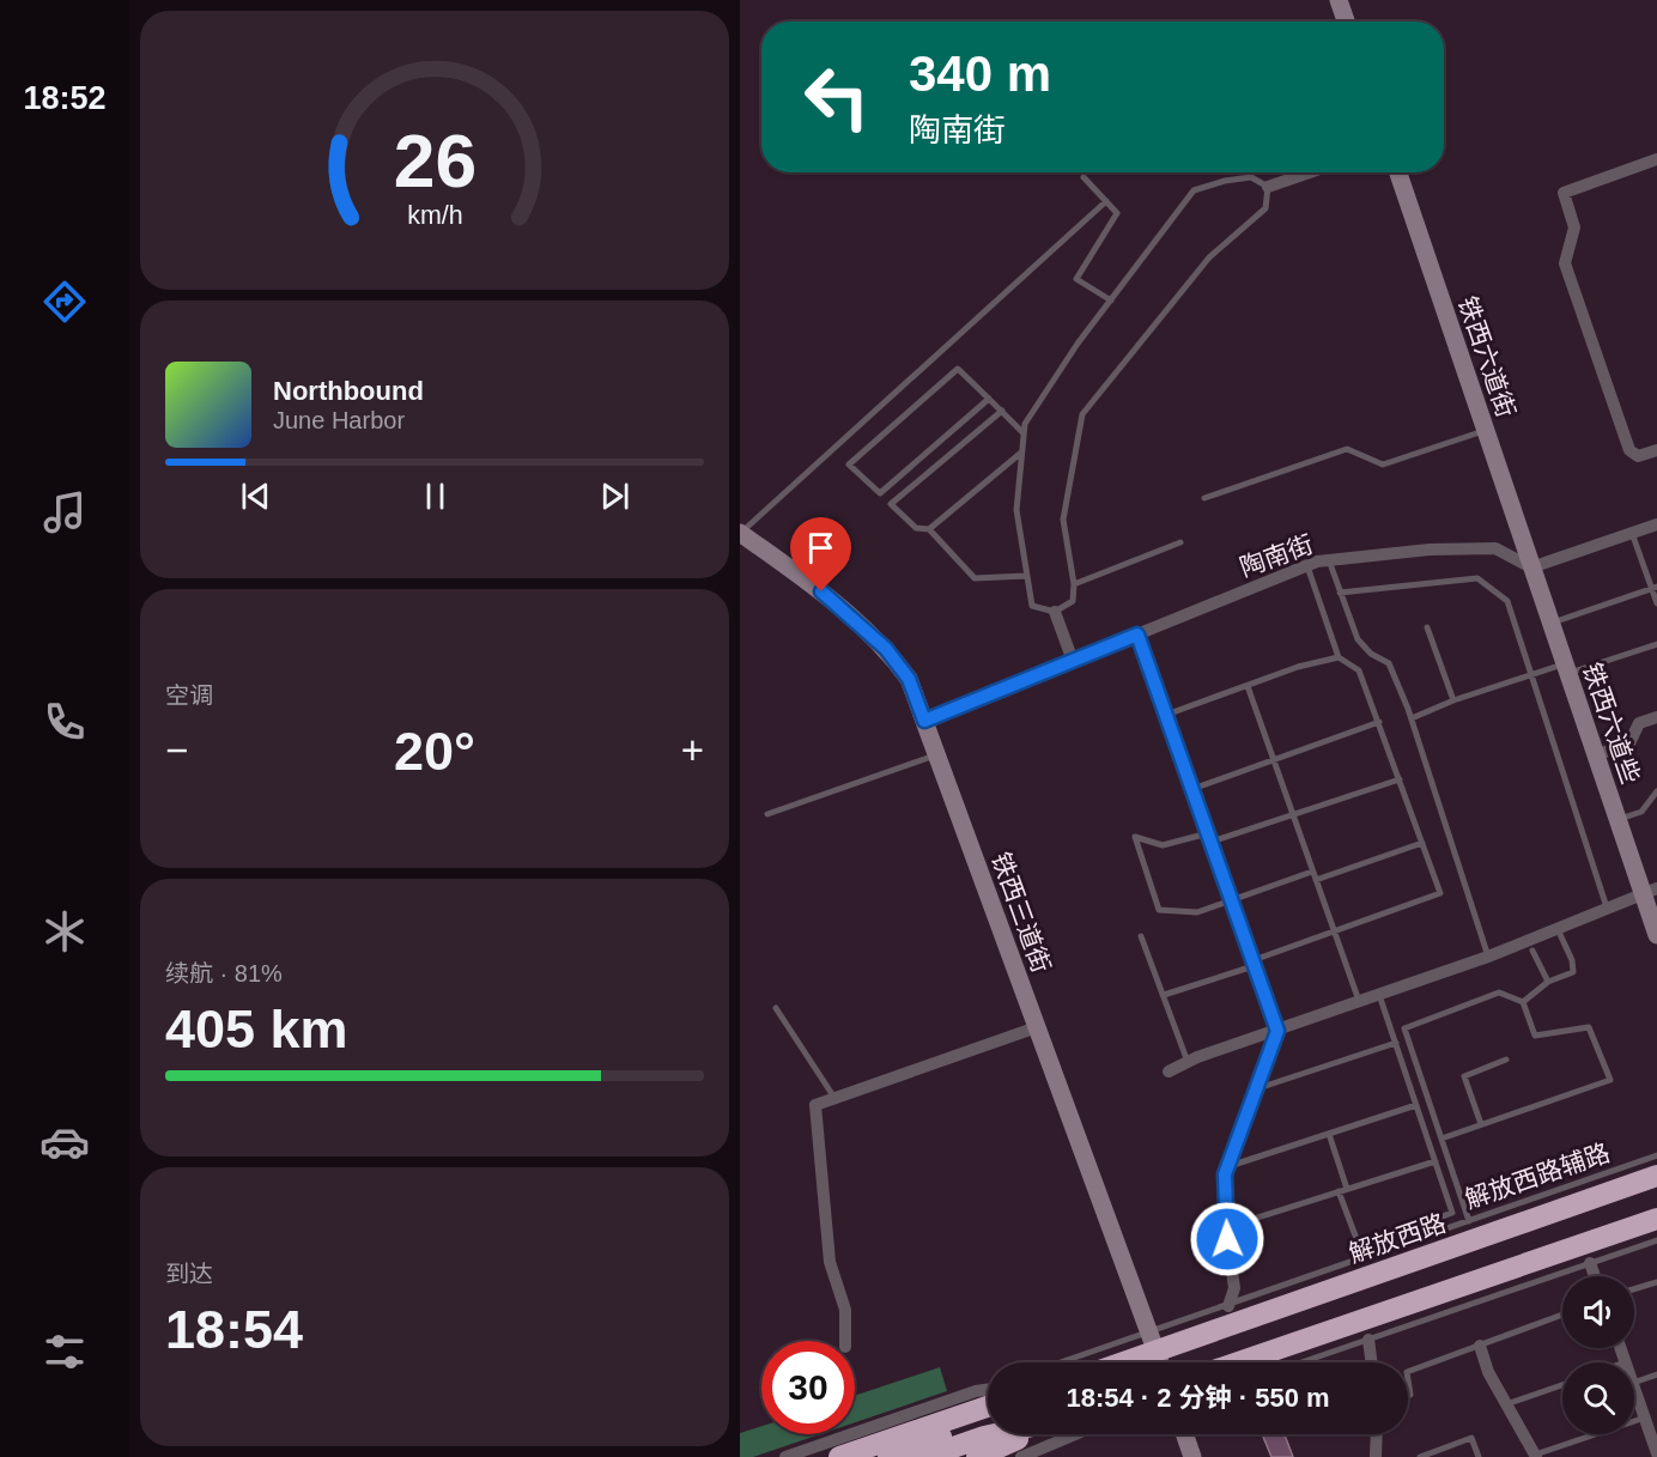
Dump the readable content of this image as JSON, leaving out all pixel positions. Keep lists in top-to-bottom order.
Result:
{
  "streets": {
    "highway": ["解放西路"],
    "street": [
      "铁西六道街",
      "陶南街",
      "铁西六道些",
      "铁西三道街"
    ],
    "lane": ["解放西路辅路"]
  },
  "crossings": [
    ["铁西六道街", "陶南街"],
    ["铁西六道街", "铁西六道些"],
    ["陶南街", "铁西六道些"],
    ["陶南街", "铁西三道街"],
    ["铁西三道街", "解放西路辅路"],
    ["铁西三道街", "解放西路"],
    ["解放西路辅路", "解放西路"]
  ],
  "page": {
    "tabs": "18:52",
    "turn": ["340 m", "陶南街"],
    "song": ["Northbound", "June Harbor"],
    "tile": [
      "空调",
      ["续航 · 81%", "405 km"],
      ["到达", "18:54"]
    ],
    "heat": ["−", "20°", "+"],
    "limit": "30",
    "trip": "18:54 · 2 分钟 · 550 m",
    "gauge": ["26", "km/h"]
  }
}
